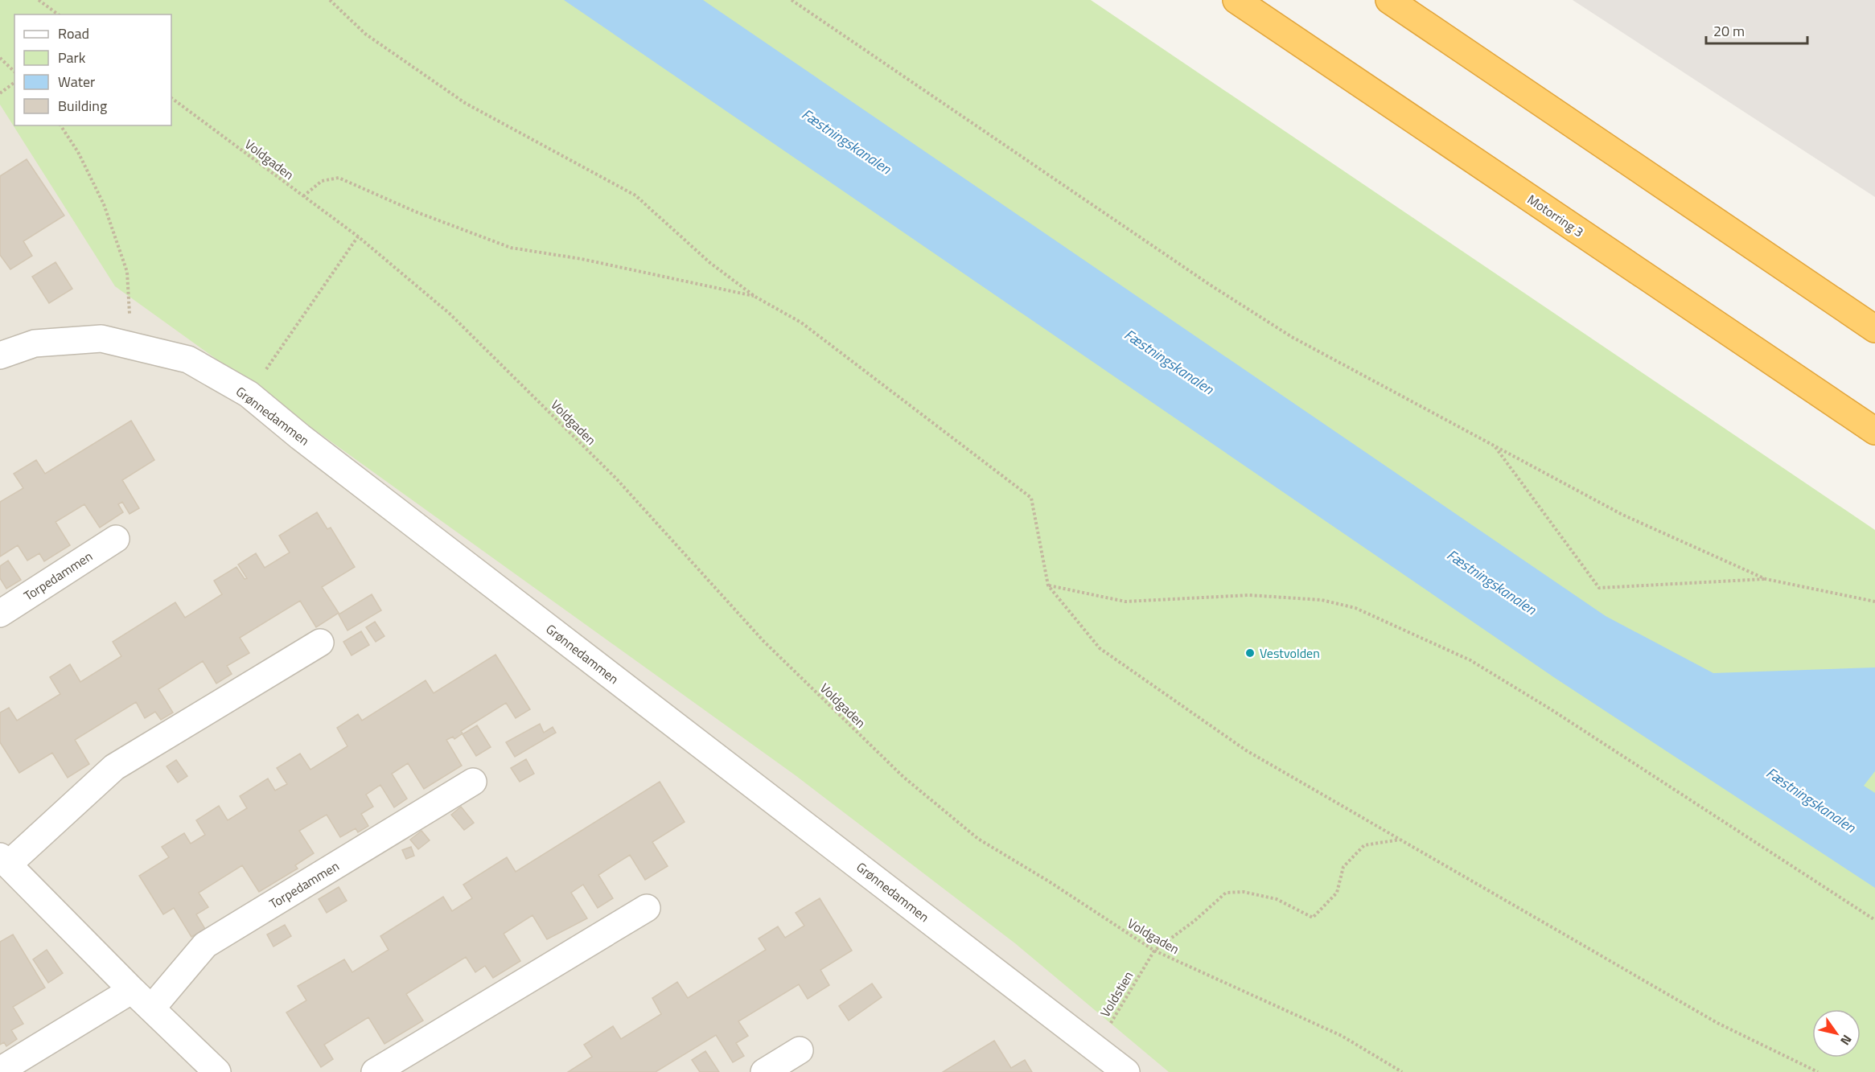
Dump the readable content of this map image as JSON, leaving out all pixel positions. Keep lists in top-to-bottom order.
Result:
{
  "streets": {
    "highway": ["Motorring 3"],
    "street": ["Grønnedammen", "Torpedammen"],
    "path": ["Voldgaden", "Voldstien"]
  },
  "crossings": [
    ["Voldgaden", "Voldstien"],
    ["Grønnedammen", "Voldstien"]
  ],
  "water": ["Fæstningskanalen"],
  "places": ["Vestvolden"],
  "legend": [
    "Road",
    "Park",
    "Water",
    "Building"
  ],
  "scale_bar": "20 m",
  "north": "bottom right"
}
